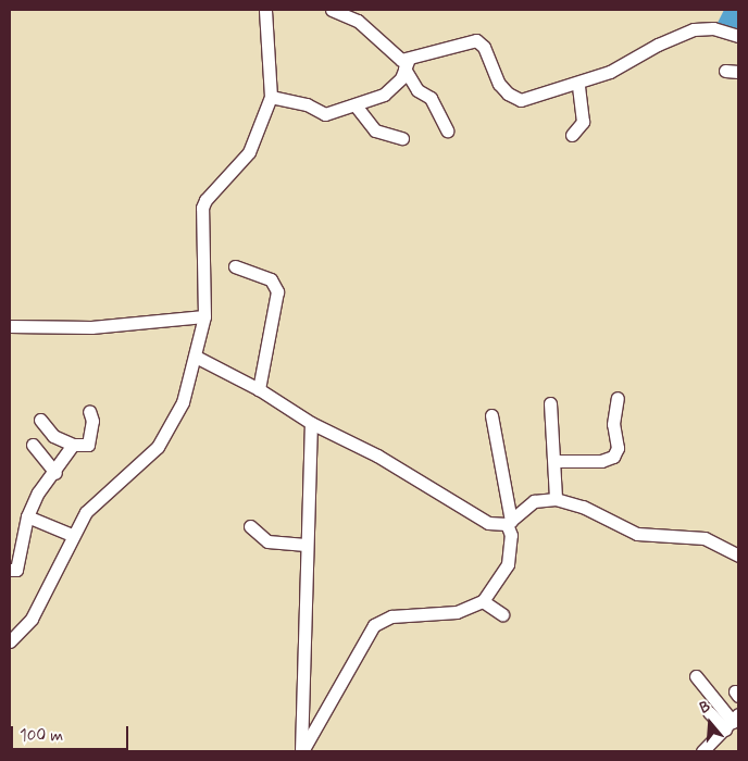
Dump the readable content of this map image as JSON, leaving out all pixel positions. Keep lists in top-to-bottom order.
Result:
{
  "scale_bar": "100 m",
  "north": "top"
}
